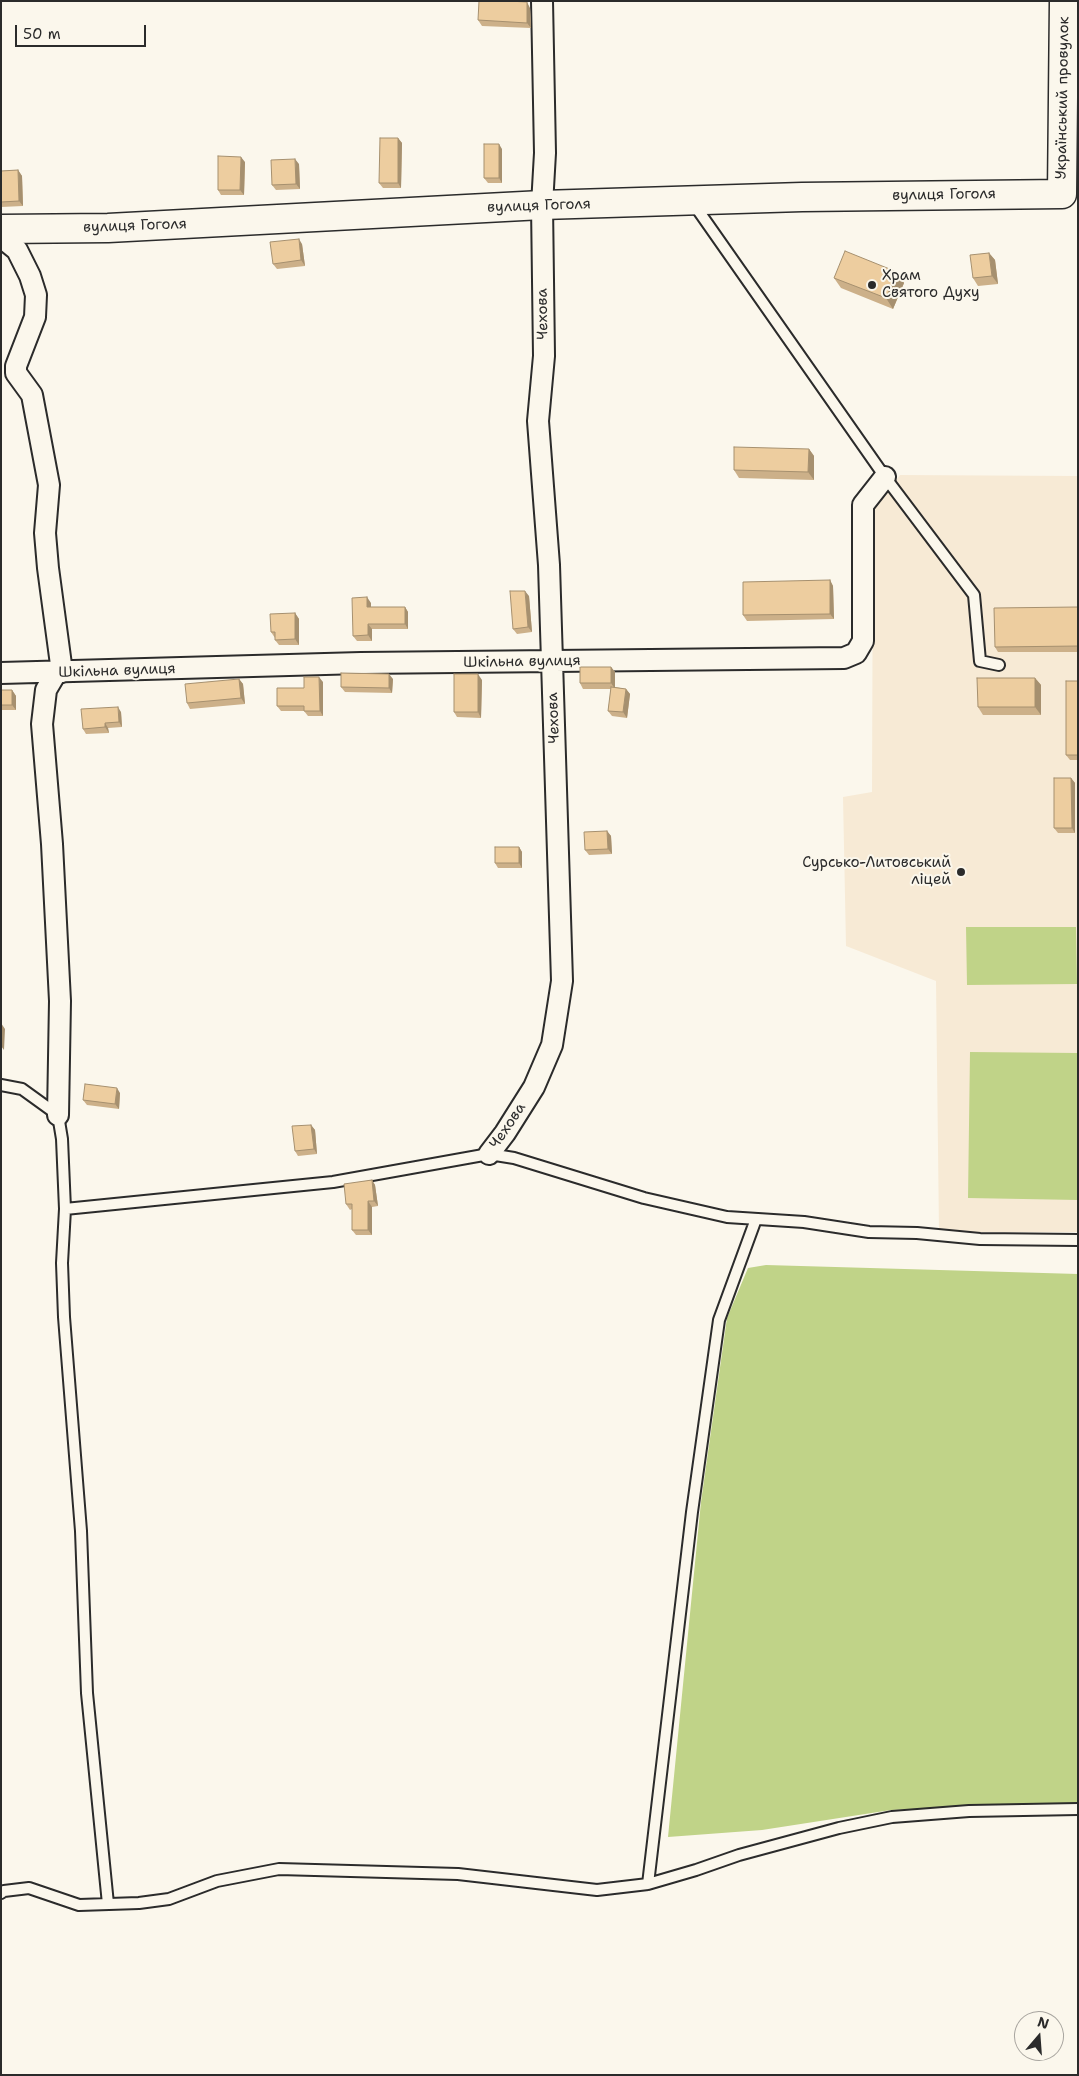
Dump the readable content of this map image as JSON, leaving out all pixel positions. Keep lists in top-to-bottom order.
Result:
{
  "streets": {
    "street": [
      "Український провулок",
      "вулиця Гоголя",
      "Чехова",
      "Шкільна вулиця"
    ]
  },
  "crossings": [
    ["Український провулок", "вулиця Гоголя"],
    ["вулиця Гоголя", "Чехова"],
    ["Чехова", "Шкільна вулиця"]
  ],
  "places": ["Храм Святого Духу", "Сурсько-Литовський ліцей"],
  "scale_bar": "50 m",
  "north": "top"
}
